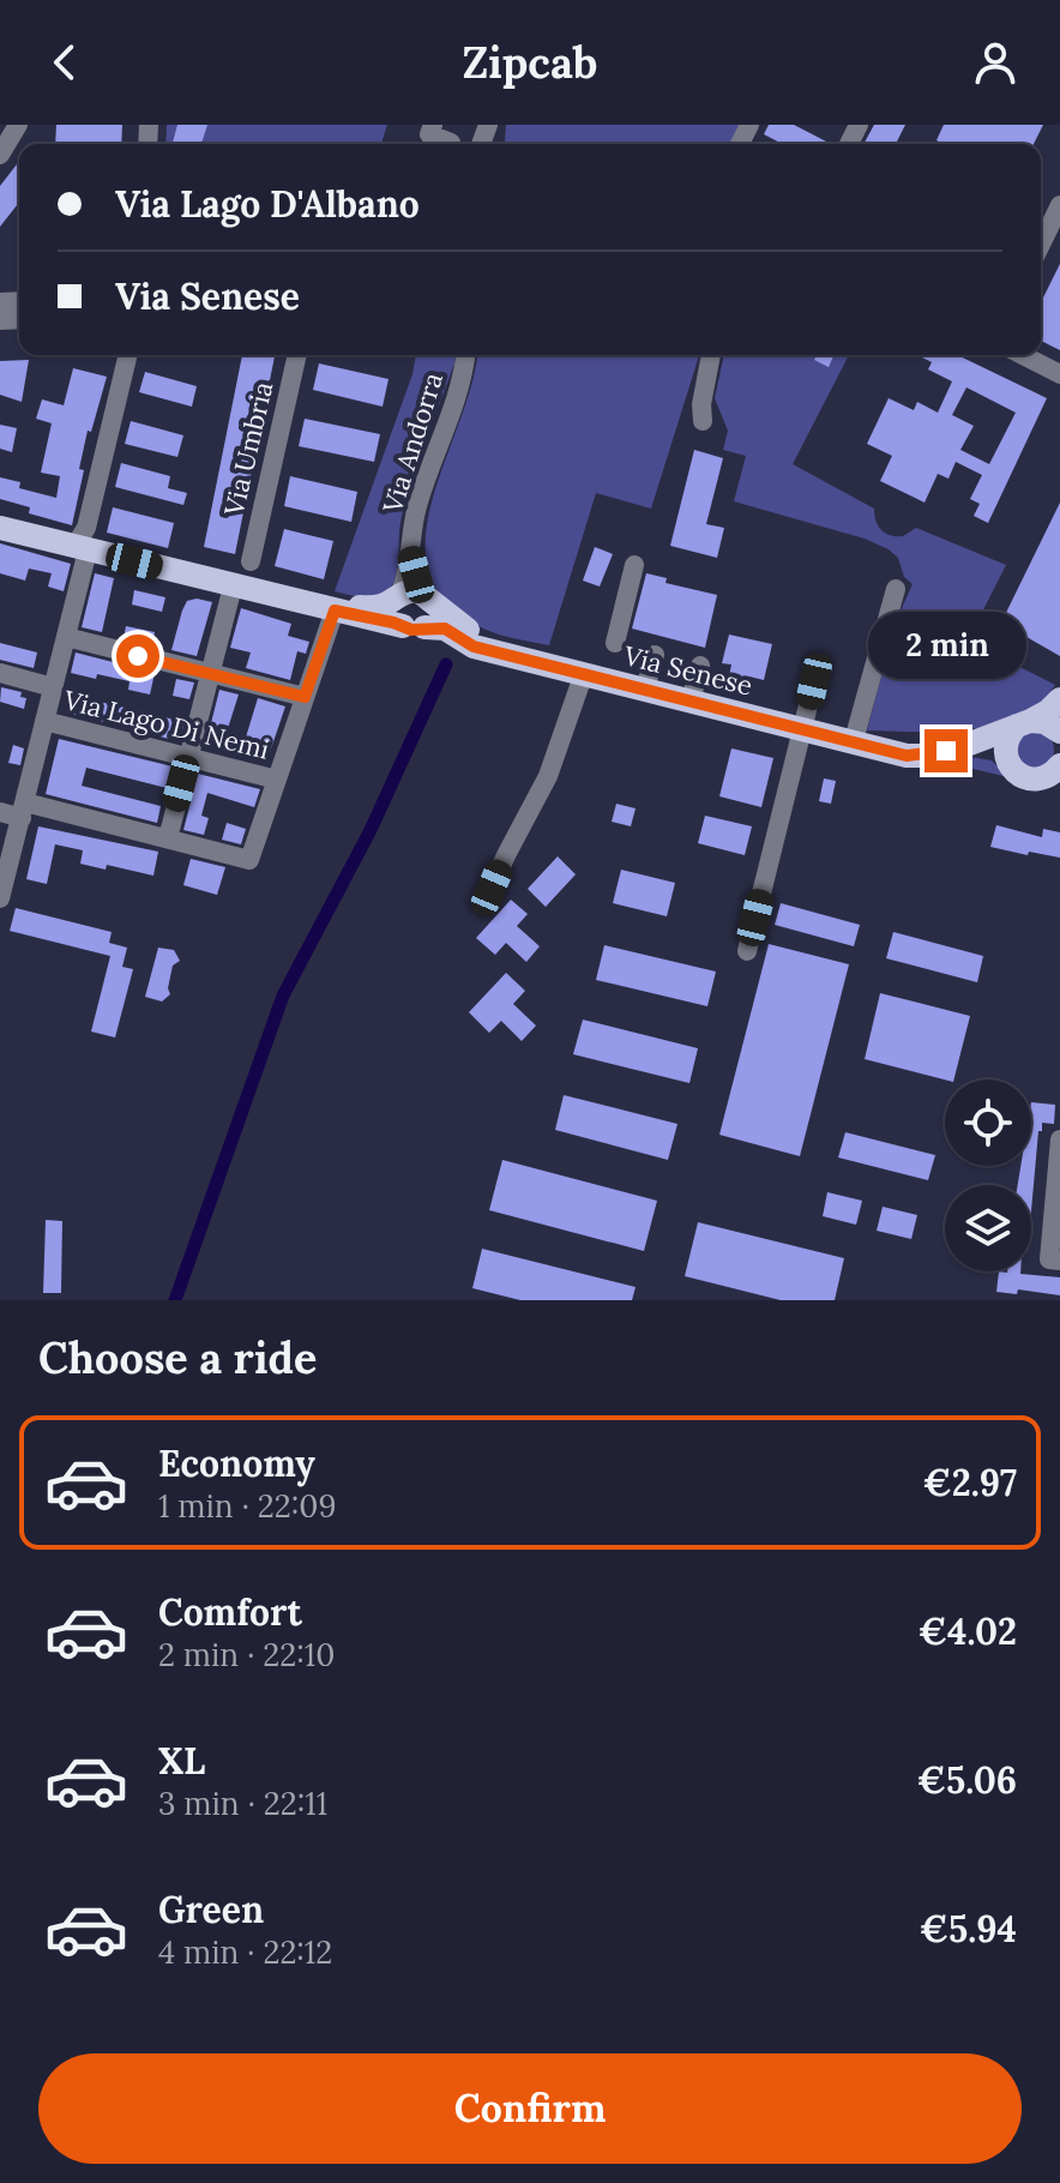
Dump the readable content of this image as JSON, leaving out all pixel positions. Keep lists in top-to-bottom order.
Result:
{
  "streets": {
    "main road": ["Via Senese"],
    "street": ["Via Andorra", "Via Umbria", "Via Lago Di Nemi"]
  },
  "crossings": [
    ["Via Andorra", "Via Senese"]
  ],
  "page": {
    "header": "Zipcab",
    "banner": ["Via Lago D'Albano", "Via Senese"],
    "bubble": "2 min",
    "heading": "Choose a ride",
    "list": [
      {
        "name": "Economy",
        "note": "1 min · 22:09",
        "value": "€2.97"
      },
      {
        "name": "Comfort",
        "note": "2 min · 22:10",
        "value": "€4.02"
      },
      {
        "name": "XL",
        "note": "3 min · 22:11",
        "value": "€5.06"
      },
      {
        "name": "Green",
        "note": "4 min · 22:12",
        "value": "€5.94"
      }
    ],
    "buttons": "Confirm"
  }
}
